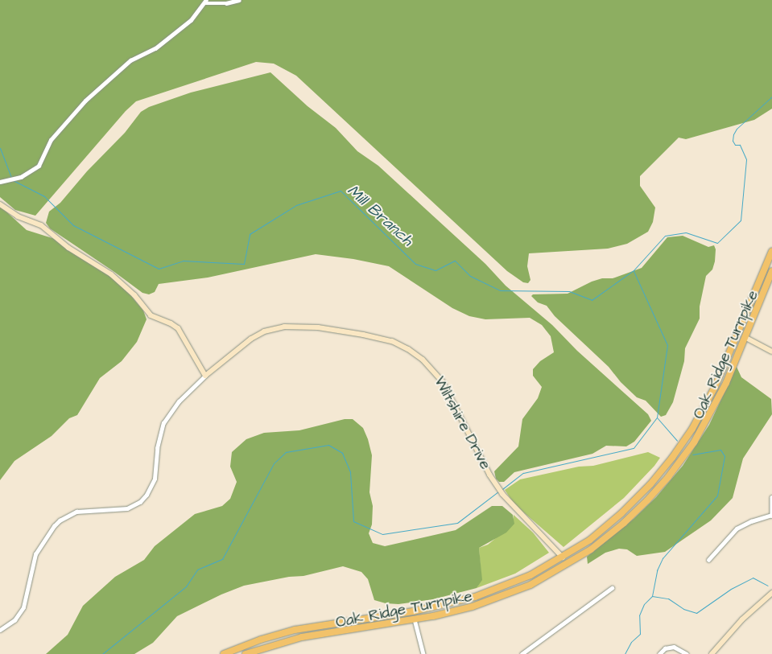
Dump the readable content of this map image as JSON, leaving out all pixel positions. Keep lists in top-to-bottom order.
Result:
{
  "streets": {
    "highway": ["Oak Ridge Turnpike"],
    "street": ["Wiltshire Drive"]
  },
  "crossings": [
    ["Oak Ridge Turnpike", "Wiltshire Drive"]
  ],
  "water": ["Mill Branch"]
}
